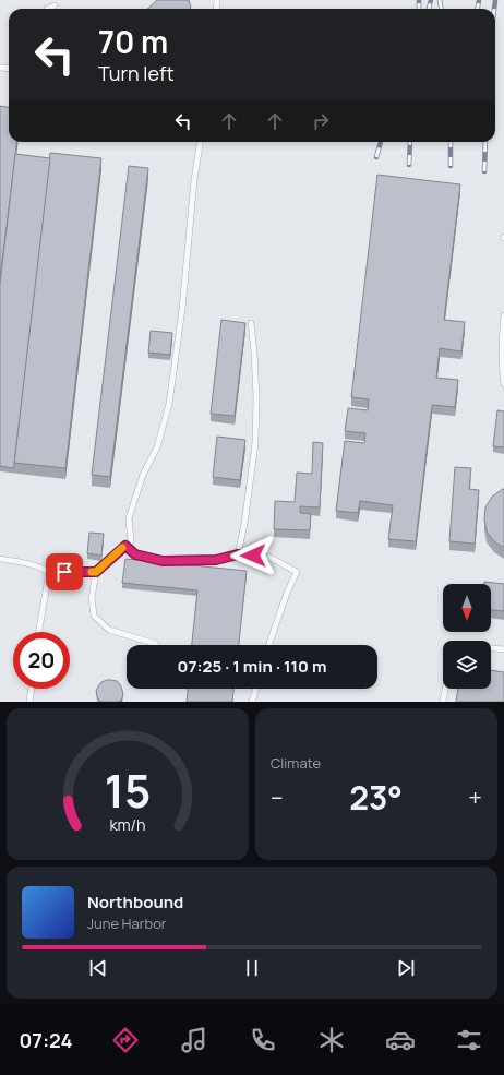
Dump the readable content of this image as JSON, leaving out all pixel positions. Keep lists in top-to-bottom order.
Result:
{
  "north": "bottom",
  "page": {
    "turn": ["70 m", "Turn left"],
    "limit": "20",
    "trip": "07:25 · 1 min · 110 m",
    "tile": "Climate",
    "heat": ["−", "23°", "+"],
    "song": ["Northbound", "June Harbor"],
    "tabs": "07:24",
    "gauge": ["15", "km/h"]
  }
}
